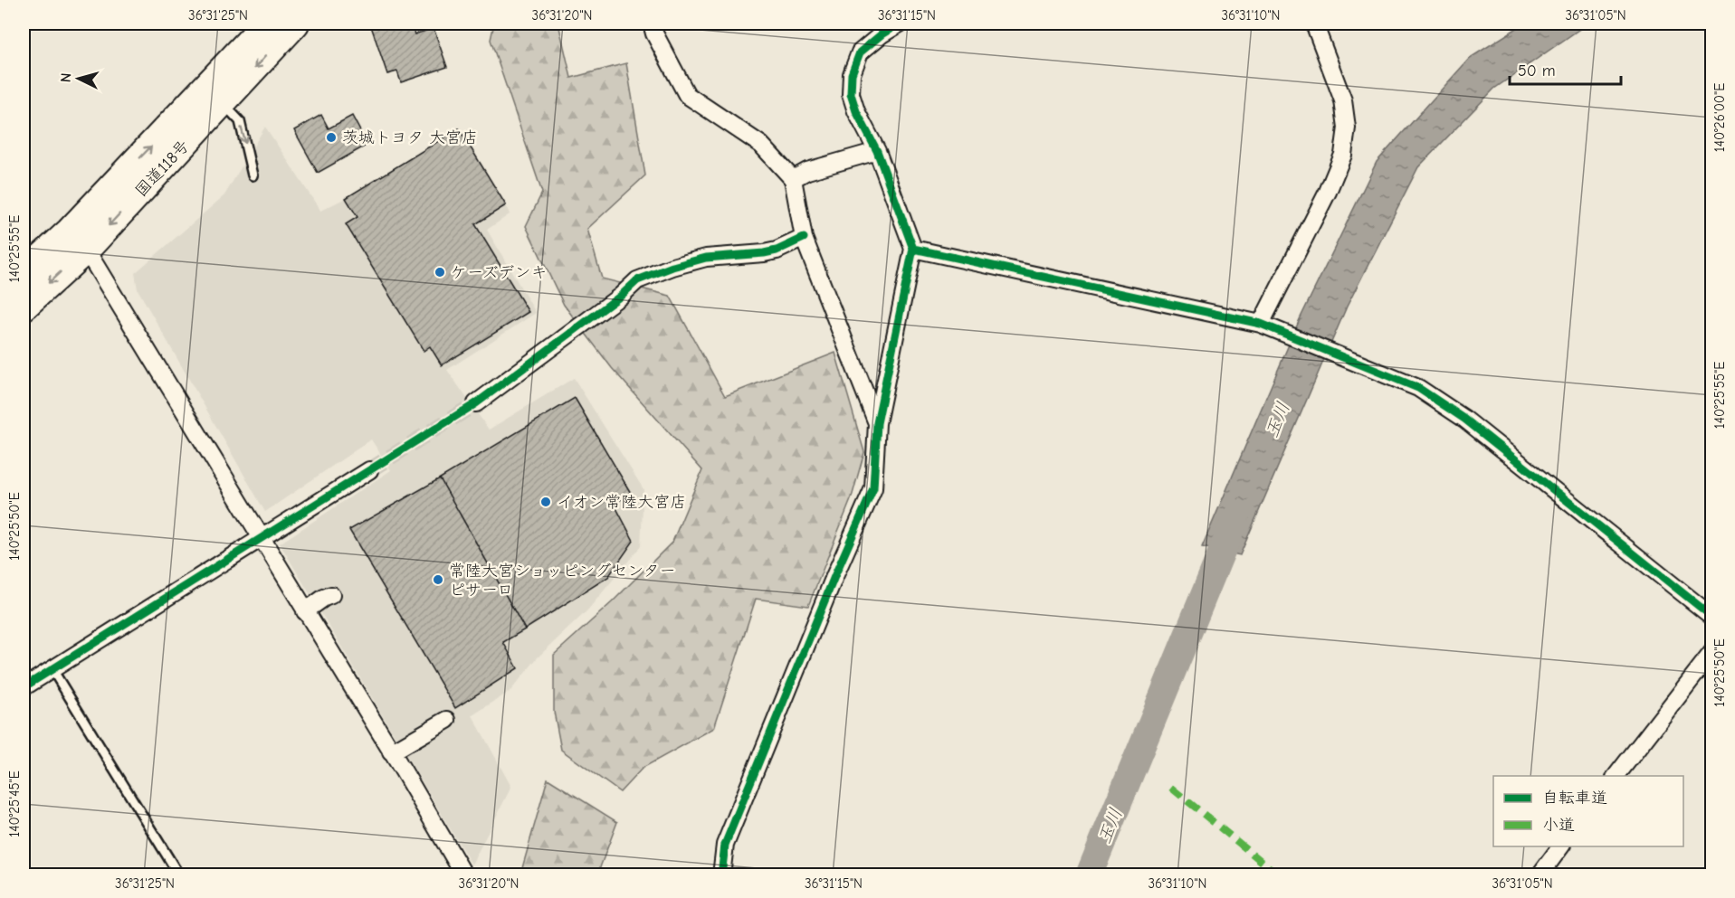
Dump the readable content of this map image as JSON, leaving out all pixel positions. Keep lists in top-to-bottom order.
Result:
{
  "streets": {
    "highway": ["国道118号"]
  },
  "water": ["玉川"],
  "places": [
    "茨城トヨタ 大宮店",
    "ケーズデンキ",
    "イオン常陸大宮店",
    "常陸大宮ショッピングセンター ピサーロ"
  ],
  "legend": ["自転車道", "小道"],
  "scale_bar": "50 m",
  "north": "left",
  "coordinates": [
    "36°31'25\"N",
    "36°31'20\"N",
    "36°31'15\"N",
    "36°31'10\"N",
    "36°31'05\"N",
    "140°26'00\"E",
    "140°25'55\"E",
    "140°25'50\"E",
    "140°25'45\"E"
  ]
}
